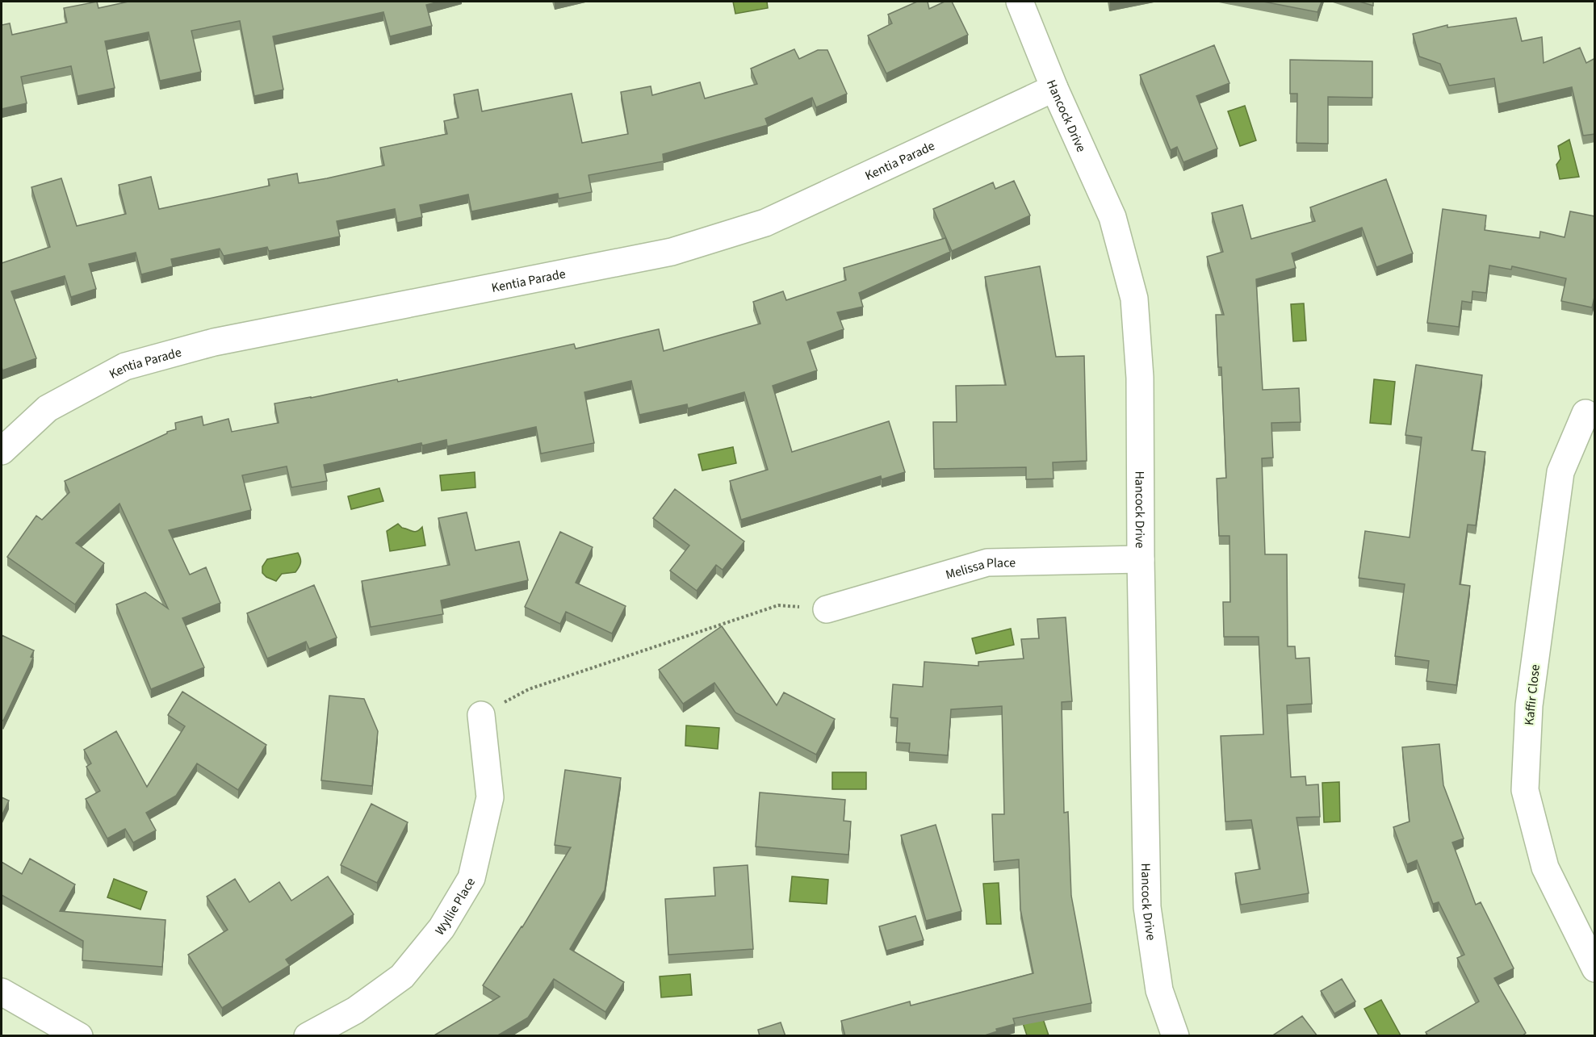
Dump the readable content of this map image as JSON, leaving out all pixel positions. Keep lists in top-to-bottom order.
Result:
{
  "streets": {
    "street": [
      "Hancock Drive",
      "Kentia Parade",
      "Melissa Place",
      "Kaffir Close",
      "Wyllie Place"
    ]
  },
  "crossings": [
    ["Hancock Drive", "Kentia Parade"],
    ["Hancock Drive", "Melissa Place"]
  ]
}
